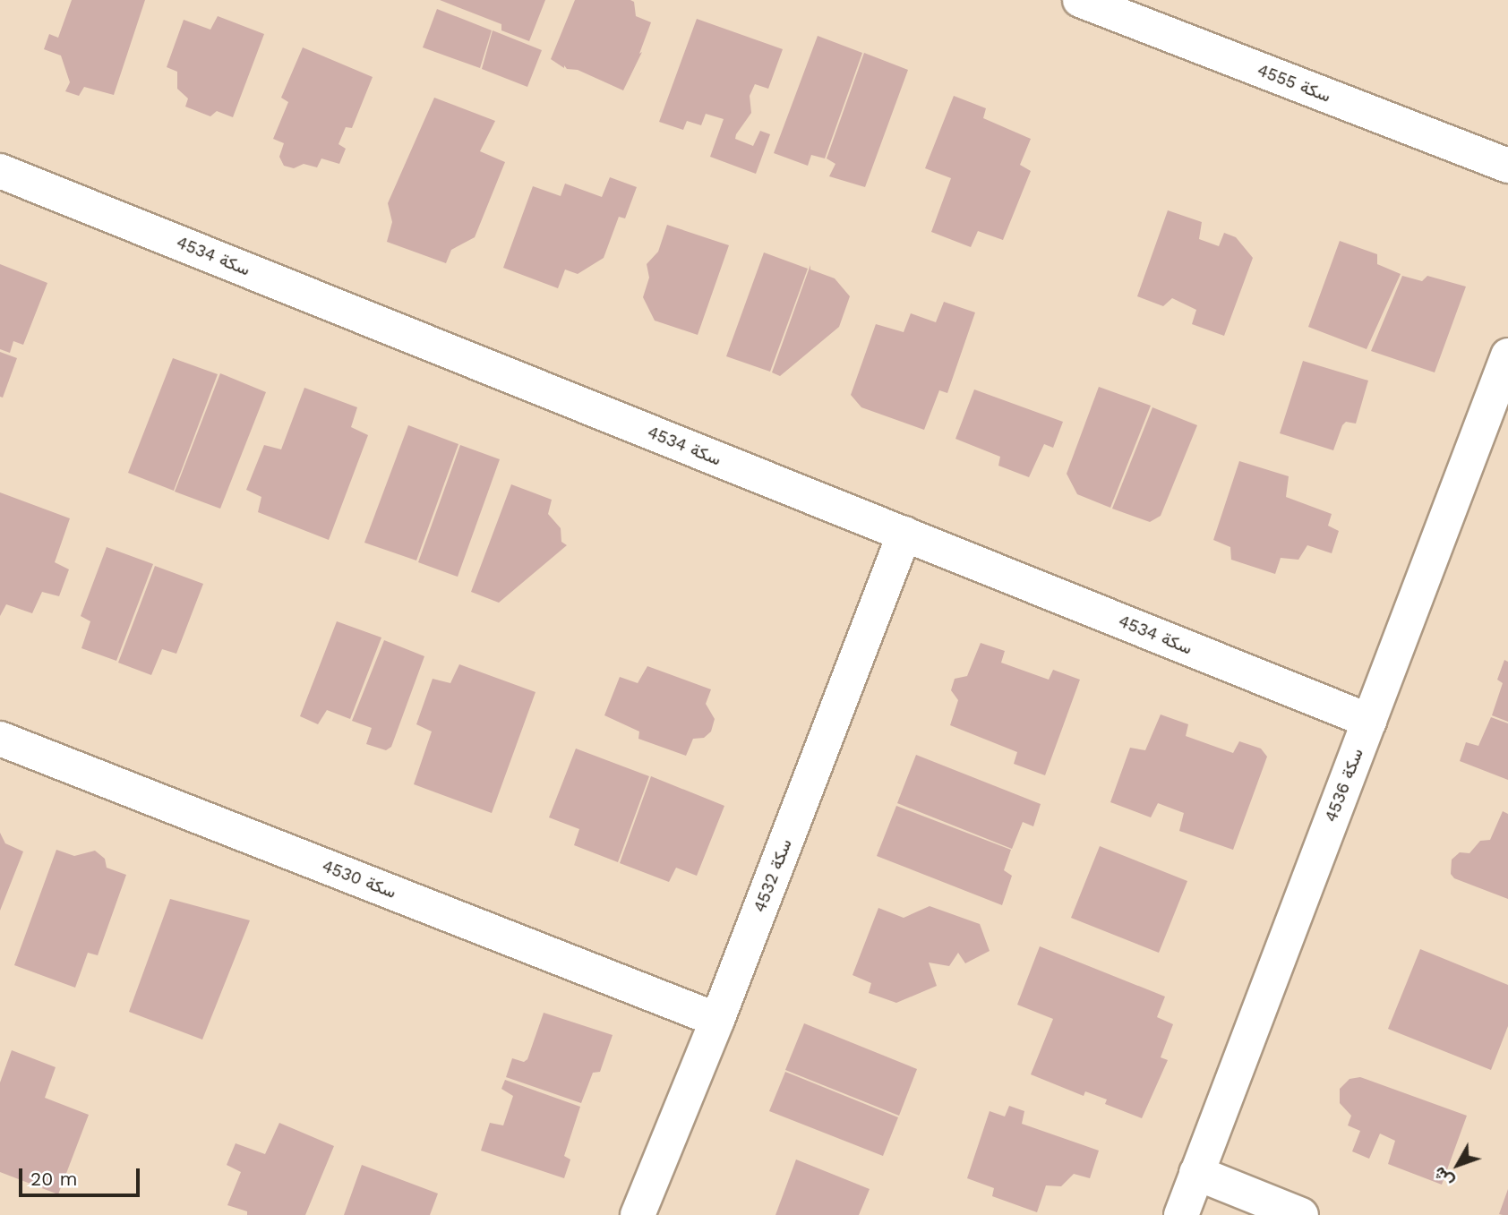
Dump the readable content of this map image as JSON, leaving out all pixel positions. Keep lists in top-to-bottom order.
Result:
{
  "streets": {
    "street": [
      "سكة 4555",
      "سكة 4534",
      "سكة 4536",
      "سكة 4532",
      "سكة 4530"
    ]
  },
  "crossings": [
    ["سكة 4534", "سكة 4536"],
    ["سكة 4534", "سكة 4532"],
    ["سكة 4532", "سكة 4530"]
  ],
  "scale_bar": "20 m",
  "north": "bottom left"
}
